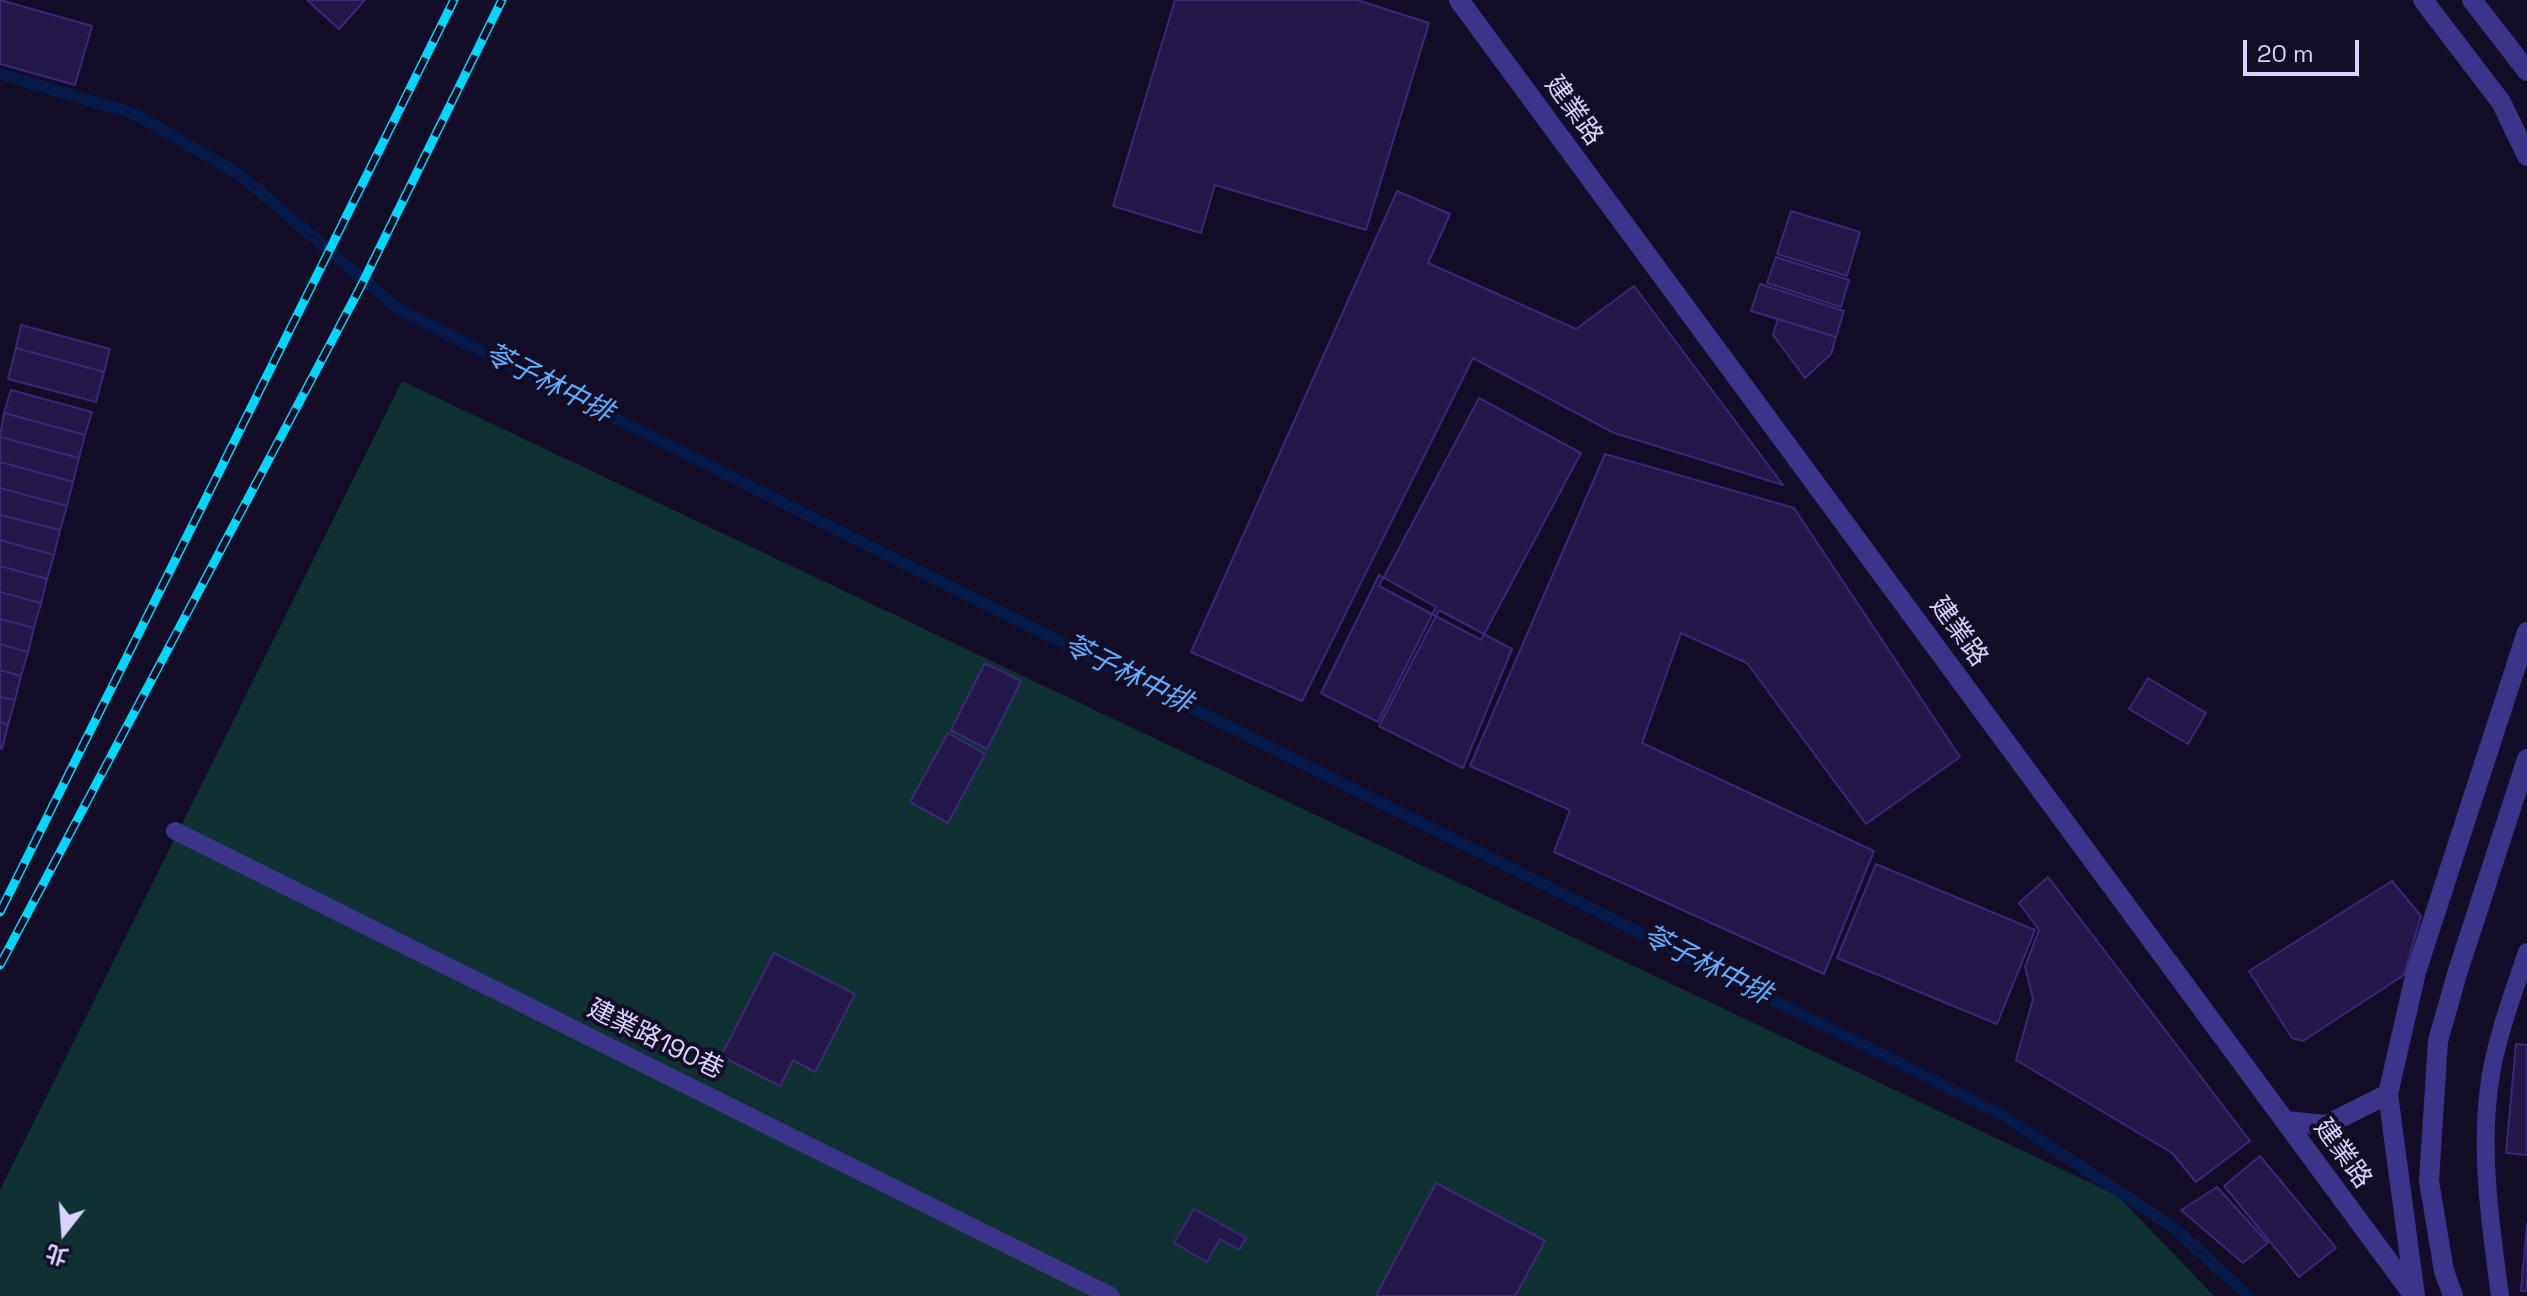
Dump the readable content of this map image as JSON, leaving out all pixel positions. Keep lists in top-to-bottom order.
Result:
{
  "streets": {
    "street": ["建業路"],
    "lane": ["建業路190巷"]
  },
  "water": ["苓子林中排"],
  "scale_bar": "20 m",
  "north": "bottom"
}
